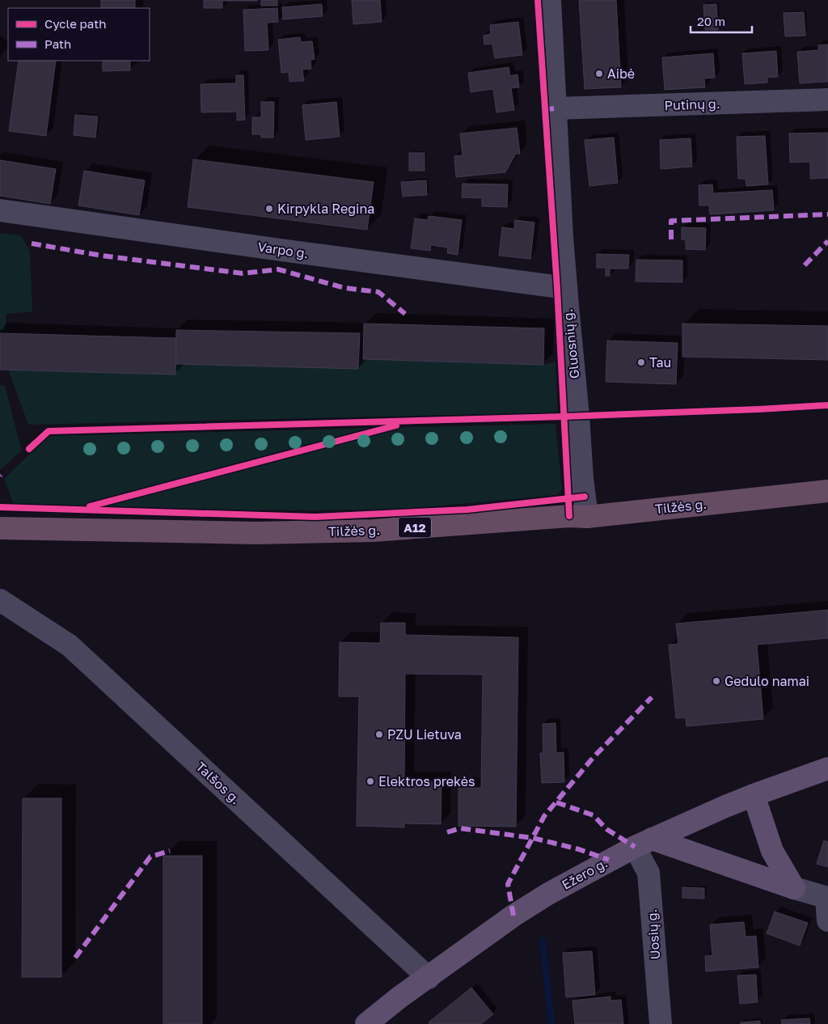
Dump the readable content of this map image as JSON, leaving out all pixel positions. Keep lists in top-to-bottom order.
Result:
{
  "streets": {
    "highway": ["Tilžės g.", "A12"],
    "main road": ["Ežero g."],
    "street": [
      "Putinų g.",
      "Varpo g.",
      "Gluosnių g.",
      "Talšos g.",
      "Uosių g."
    ]
  },
  "crossings": [
    ["Putinų g.", "Gluosnių g."],
    ["Varpo g.", "Gluosnių g."],
    ["Gluosnių g.", "Tilžės g."],
    ["Talšos g.", "Ežero g."],
    ["Ežero g.", "Uosių g."]
  ],
  "places": [
    "Aibė",
    "Kirpykla Regina",
    "Tau",
    "Gedulo namai",
    "PZU Lietuva",
    "Elektros prekės"
  ],
  "legend": ["Cycle path", "Path"],
  "scale_bar": "20 m"
}
